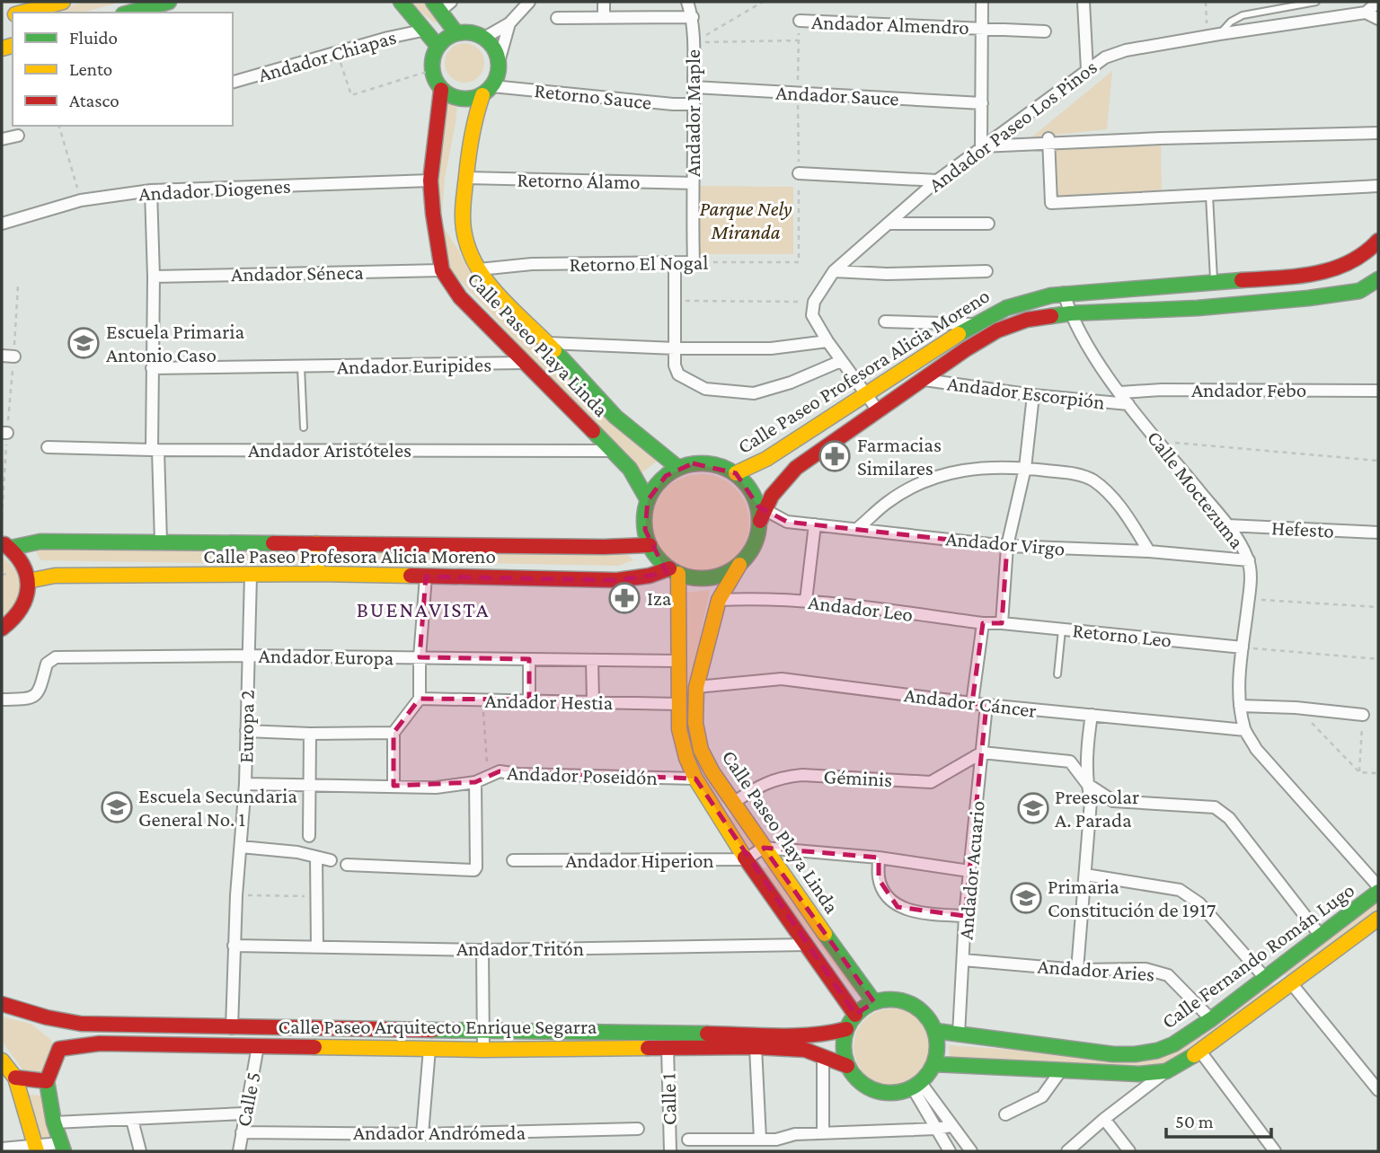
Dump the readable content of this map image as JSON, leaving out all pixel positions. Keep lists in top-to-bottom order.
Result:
{
  "streets": {
    "street": [
      "Andador Almendro",
      "Andador Chiapas",
      "Andador Sauce",
      "Retorno Sauce",
      "Andador Maple",
      "Andador Paseo Los Pinos",
      "Retorno Álamo",
      "Andador Diogenes",
      "Retorno El Nogal",
      "Andador Séneca",
      "Calle Paseo Playa Linda",
      "Andador Euripides",
      "Calle Paseo Profesora Alicia Moreno",
      "Andador Febo",
      "Andador Escorpión",
      "Andador Aristóteles",
      "Calle Moctezuma",
      "Hefesto",
      "Andador Virgo",
      "Andador Leo",
      "Retorno Leo",
      "Andador Europa",
      "Andador Hestia",
      "Andador Cáncer",
      "Europa 2",
      "Andador Poseidón",
      "Géminis",
      "Andador Hiperion",
      "Andador Acuario",
      "Andador Tritón",
      "Calle Fernando Román Lugo",
      "Andador Aries",
      "Calle Paseo Arquitecto Enrique Segarra",
      "Calle 5",
      "Calle 1",
      "Andador Andrómeda"
    ]
  },
  "crossings": [
    ["Andador Sauce", "Andador Maple"],
    ["Retorno Sauce", "Andador Maple"],
    ["Retorno Sauce", "Calle Paseo Playa Linda"],
    ["Andador Maple", "Retorno Álamo"],
    ["Andador Maple", "Retorno El Nogal"],
    ["Retorno Álamo", "Calle Paseo Playa Linda"],
    ["Andador Diogenes", "Calle Paseo Playa Linda"],
    ["Retorno El Nogal", "Calle Paseo Playa Linda"],
    ["Andador Séneca", "Calle Paseo Playa Linda"],
    ["Calle Paseo Playa Linda", "Andador Euripides"],
    ["Calle Paseo Playa Linda", "Calle Paseo Profesora Alicia Moreno"],
    ["Calle Paseo Playa Linda", "Andador Aristóteles"],
    ["Calle Paseo Playa Linda", "Andador Virgo"],
    ["Calle Paseo Playa Linda", "Andador Leo"],
    ["Calle Paseo Playa Linda", "Andador Europa"],
    ["Calle Paseo Playa Linda", "Andador Hestia"],
    ["Calle Paseo Playa Linda", "Andador Cáncer"],
    ["Calle Paseo Playa Linda", "Andador Poseidón"],
    ["Calle Paseo Playa Linda", "Géminis"],
    ["Calle Paseo Playa Linda", "Andador Hiperion"],
    ["Calle Paseo Playa Linda", "Andador Tritón"],
    ["Calle Paseo Playa Linda", "Calle Fernando Román Lugo"],
    ["Calle Paseo Playa Linda", "Calle Paseo Arquitecto Enrique Segarra"],
    ["Calle Paseo Profesora Alicia Moreno", "Andador Escorpión"],
    ["Calle Paseo Profesora Alicia Moreno", "Calle Moctezuma"],
    ["Calle Paseo Profesora Alicia Moreno", "Andador Virgo"],
    ["Calle Paseo Profesora Alicia Moreno", "Europa 2"],
    ["Andador Febo", "Calle Moctezuma"],
    ["Andador Escorpión", "Calle Moctezuma"],
    ["Calle Moctezuma", "Hefesto"],
    ["Calle Moctezuma", "Andador Virgo"],
    ["Calle Moctezuma", "Retorno Leo"],
    ["Calle Moctezuma", "Andador Cáncer"],
    ["Andador Leo", "Retorno Leo"],
    ["Andador Europa", "Europa 2"],
    ["Andador Cáncer", "Andador Acuario"],
    ["Europa 2", "Andador Poseidón"],
    ["Europa 2", "Andador Tritón"],
    ["Europa 2", "Calle Paseo Arquitecto Enrique Segarra"],
    ["Géminis", "Andador Acuario"],
    ["Andador Acuario", "Calle Fernando Román Lugo"],
    ["Andador Acuario", "Andador Aries"],
    ["Calle Fernando Román Lugo", "Andador Aries"],
    ["Calle Fernando Román Lugo", "Calle Paseo Arquitecto Enrique Segarra"],
    ["Calle Paseo Arquitecto Enrique Segarra", "Calle 5"],
    ["Calle Paseo Arquitecto Enrique Segarra", "Calle 1"],
    ["Calle 5", "Andador Andrómeda"]
  ],
  "districts": ["BUENAVISTA"],
  "parks": ["Parque Nely Miranda"],
  "places": {
    "school or university": [
      "Escuela Primaria Antonio Caso",
      "Escuela Secundaria General No. 1",
      "Preescolar A. Parada",
      "Primaria Constitución de 1917"
    ],
    "pharmacy": ["Farmacias Similares", "Iza"]
  },
  "legend": ["Fluido", "Lento", "Atasco"],
  "scale_bar": "50 m"
}
